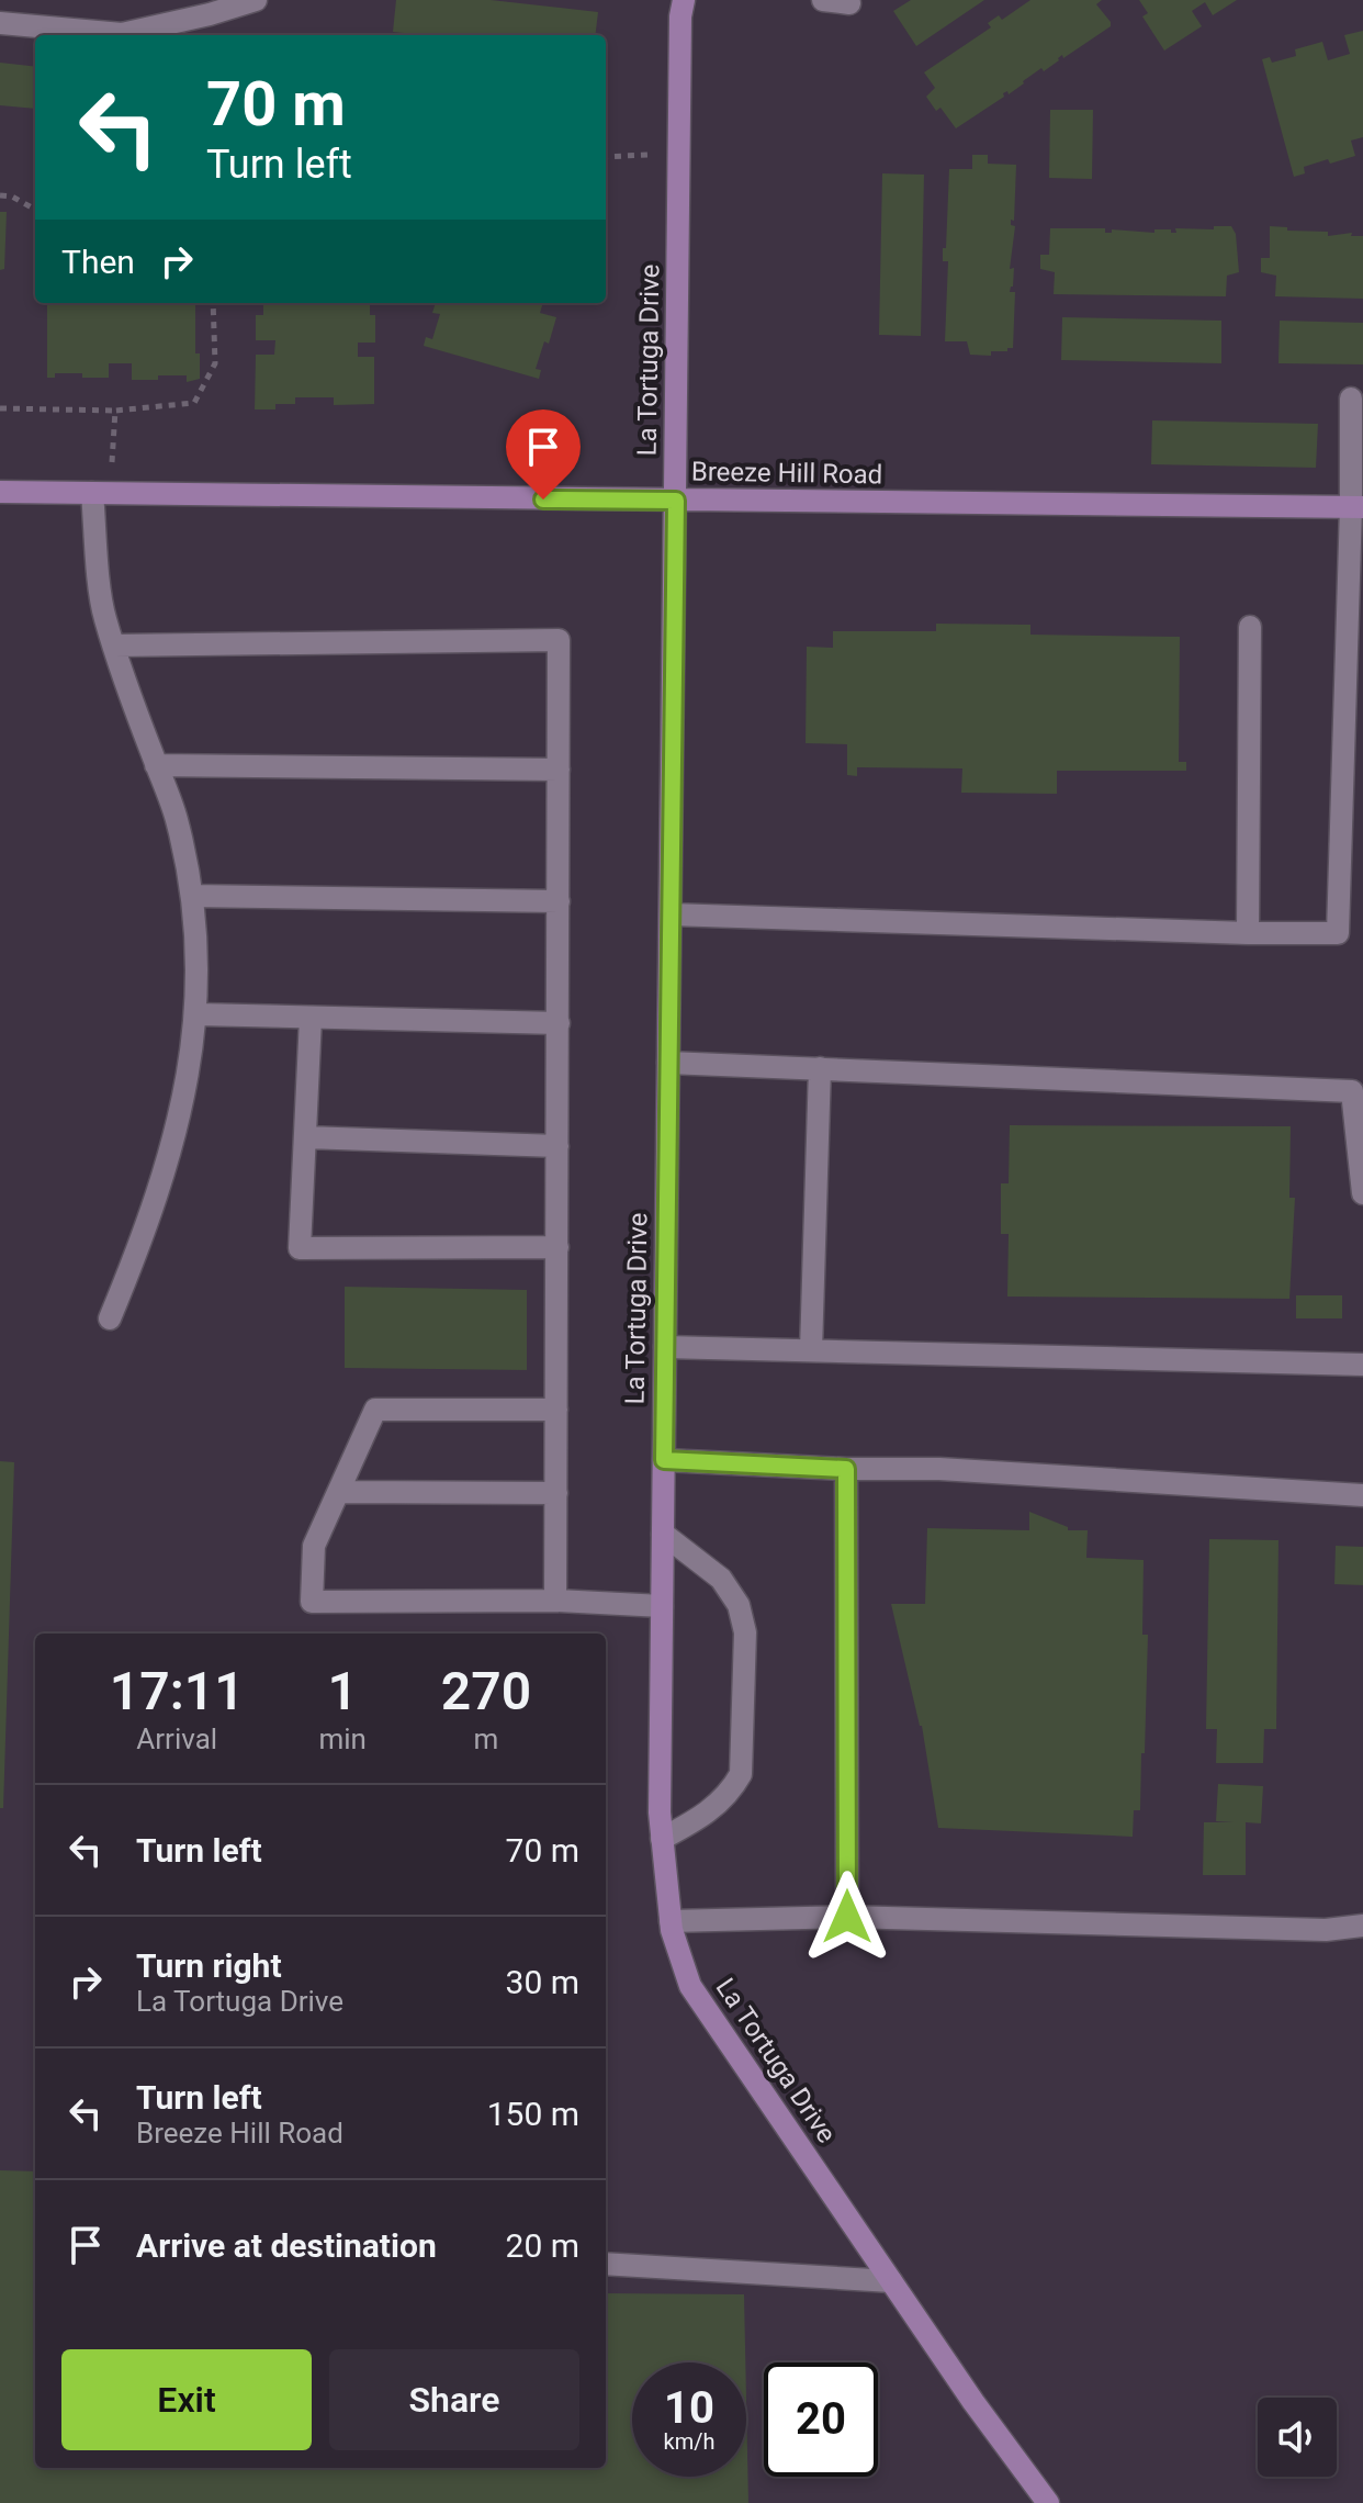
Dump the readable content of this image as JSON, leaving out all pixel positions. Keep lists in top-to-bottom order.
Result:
{
  "streets": {
    "street": ["La Tortuga Drive", "Breeze Hill Road"]
  },
  "crossings": [
    ["La Tortuga Drive", "Breeze Hill Road"]
  ],
  "page": {
    "turn": ["70 m", "Turn left"],
    "then": "Then",
    "eta": [
      "17:11",
      "Arrival",
      "1",
      "min",
      "270",
      "m"
    ],
    "list": [
      {
        "name": "Turn left",
        "value": "70 m"
      },
      {
        "name": "Turn right",
        "note": "La Tortuga Drive",
        "value": "30 m"
      },
      {
        "name": "Turn left",
        "note": "Breeze Hill Road",
        "value": "150 m"
      },
      {
        "name": "Arrive at destination",
        "value": "20 m"
      }
    ],
    "buttons": ["Exit", "Share"],
    "speed": "10 km/h",
    "limit": "20"
  }
}
